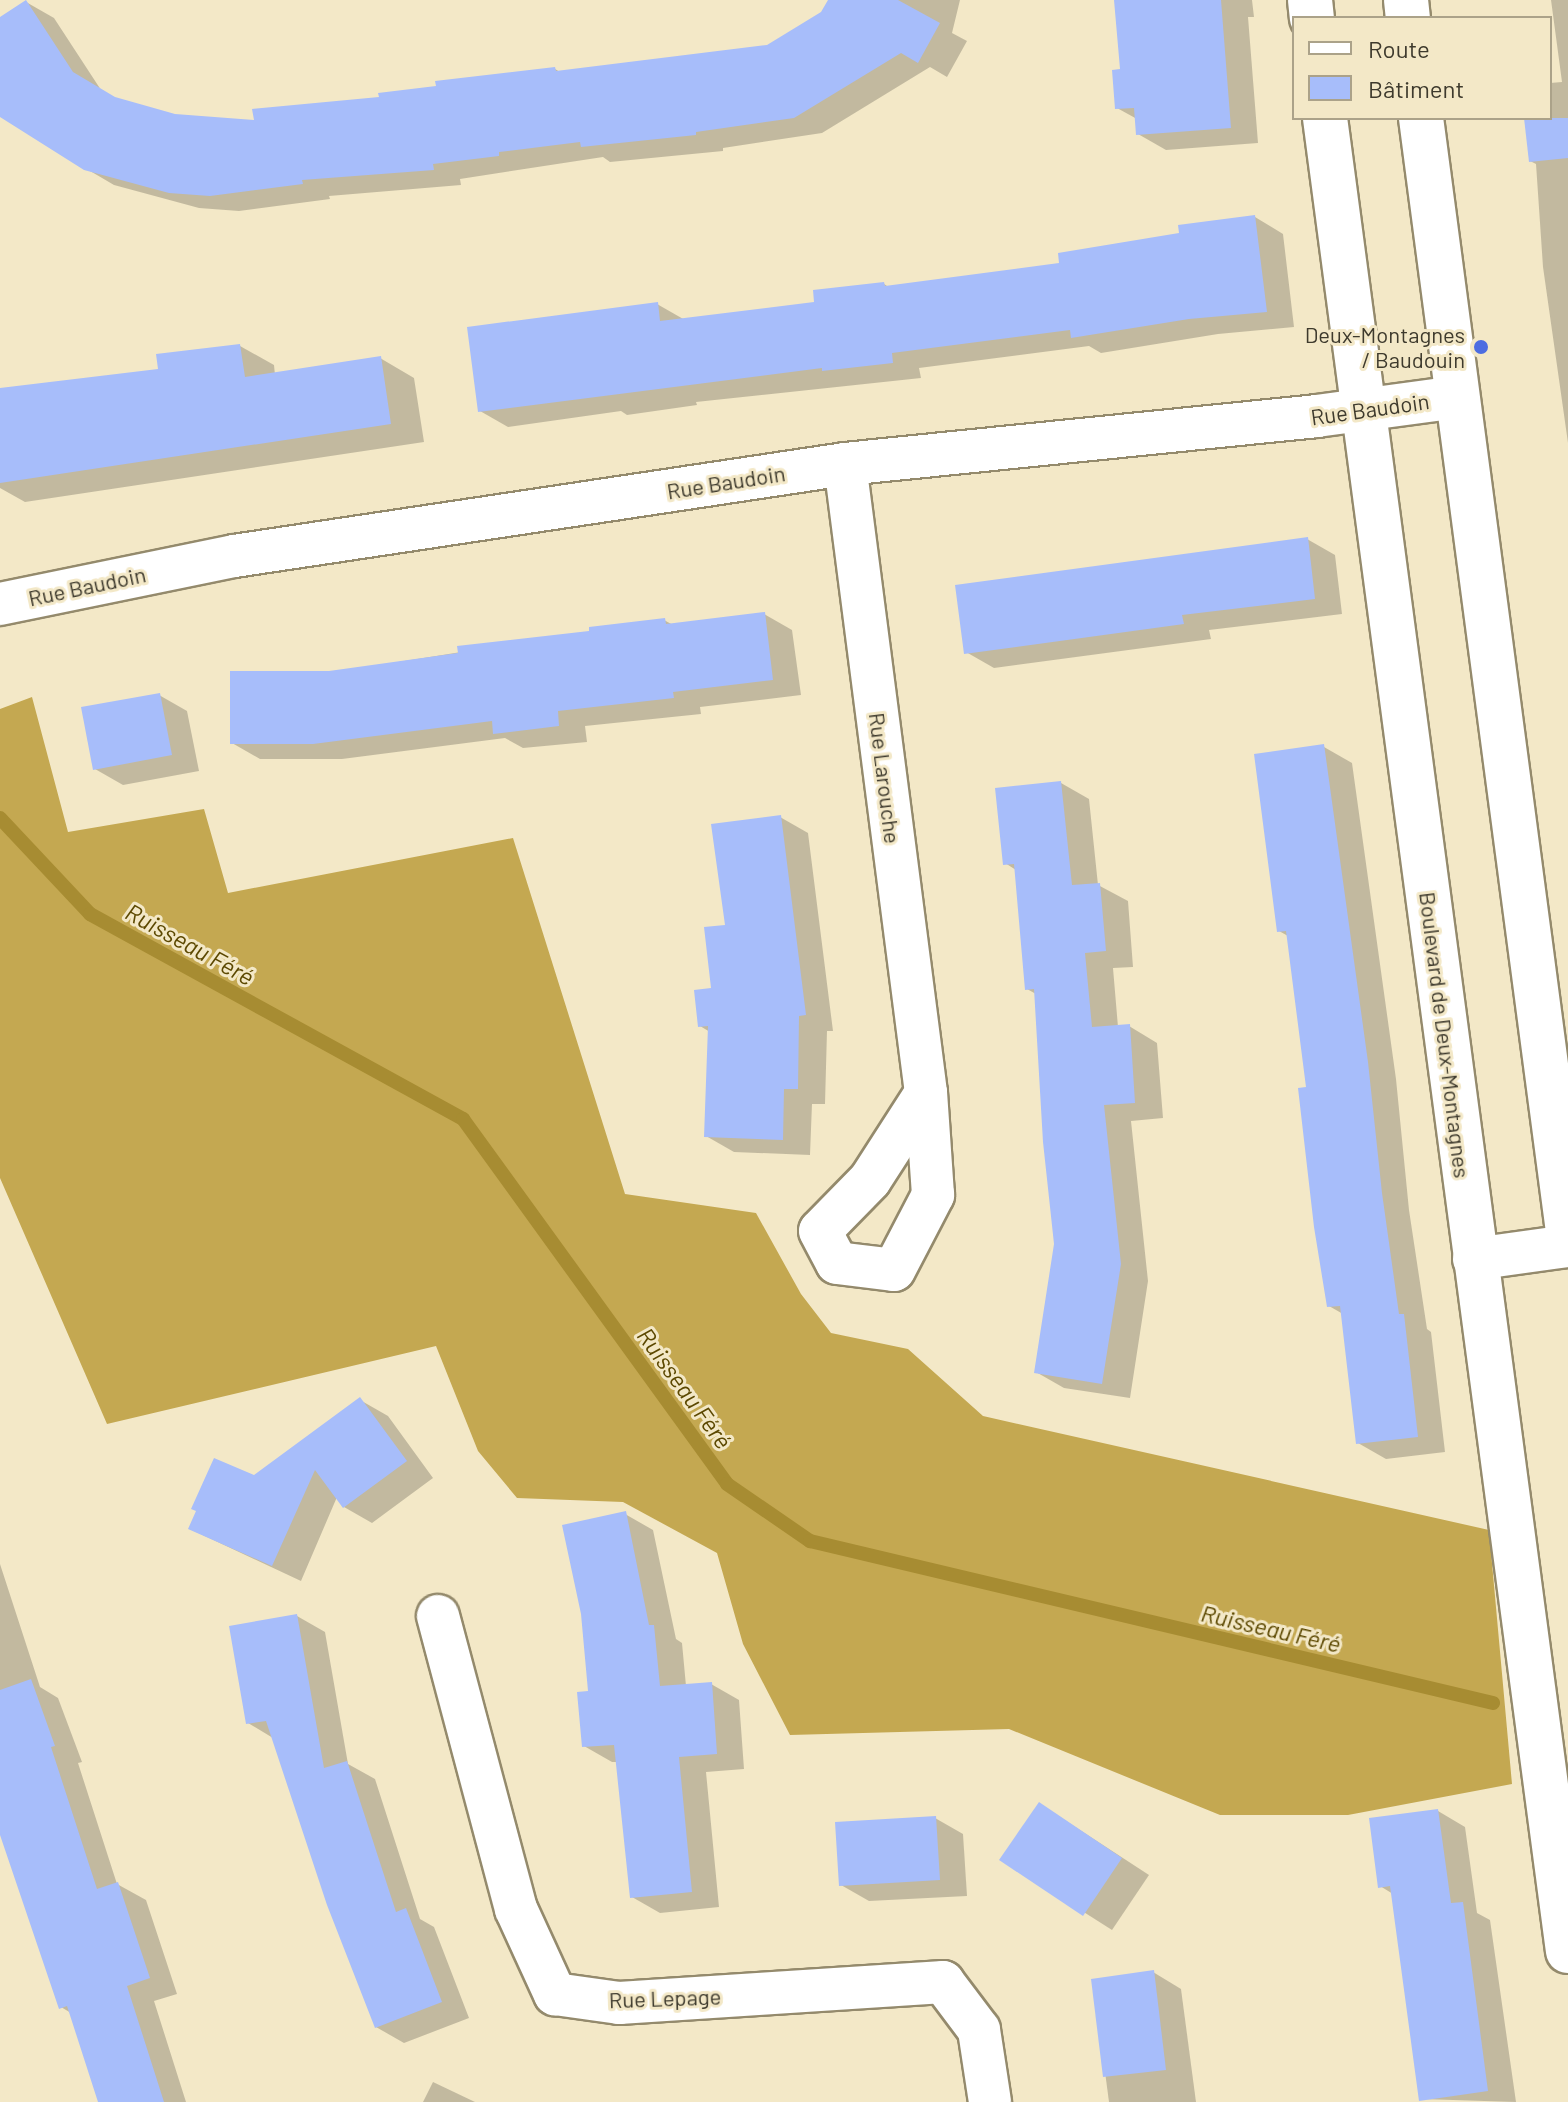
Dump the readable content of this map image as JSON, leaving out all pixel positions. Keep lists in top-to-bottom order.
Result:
{
  "streets": {
    "street": [
      "Rue Baudoin",
      "Rue Larouche",
      "Boulevard de Deux-Montagnes",
      "Rue Lepage"
    ]
  },
  "crossings": [
    ["Rue Baudoin", "Rue Larouche"],
    ["Rue Baudoin", "Boulevard de Deux-Montagnes"]
  ],
  "water": ["Ruisseau Féré"],
  "places": ["Deux-Montagnes / Baudouin"],
  "legend": ["Route", "Bâtiment"]
}
